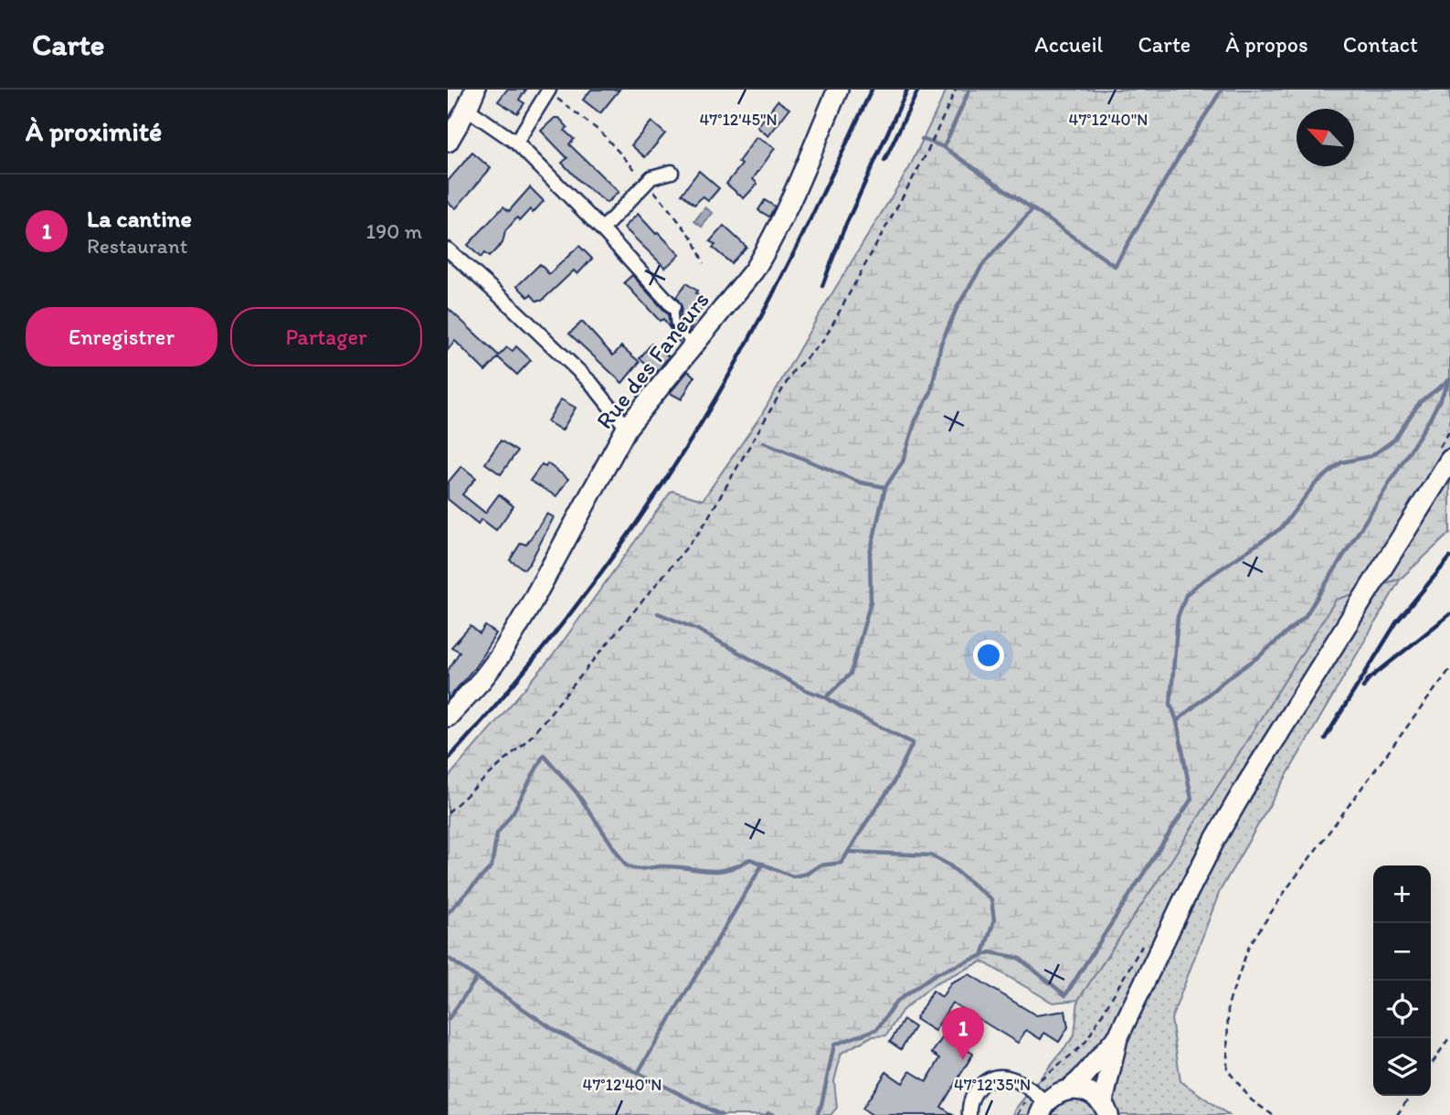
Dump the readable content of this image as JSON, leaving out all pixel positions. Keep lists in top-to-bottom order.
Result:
{
  "streets": {
    "main road": ["Rue des Faneurs"]
  },
  "north": "top left",
  "page": {
    "header": "Carte",
    "nav": [
      "Accueil",
      "Carte",
      "À propos",
      "Contact"
    ],
    "heading": "À proximité",
    "list": [
      {
        "mark": "1",
        "name": "La cantine",
        "note": "Restaurant",
        "value": "190 m"
      }
    ],
    "buttons": ["Enregistrer", "Partager"],
    "map_buttons": ["+", "−"],
    "pins": "1"
  },
  "coordinates": ["47°12'45\"N", "47°12'40\"N", "47°12'35\"N"]
}
